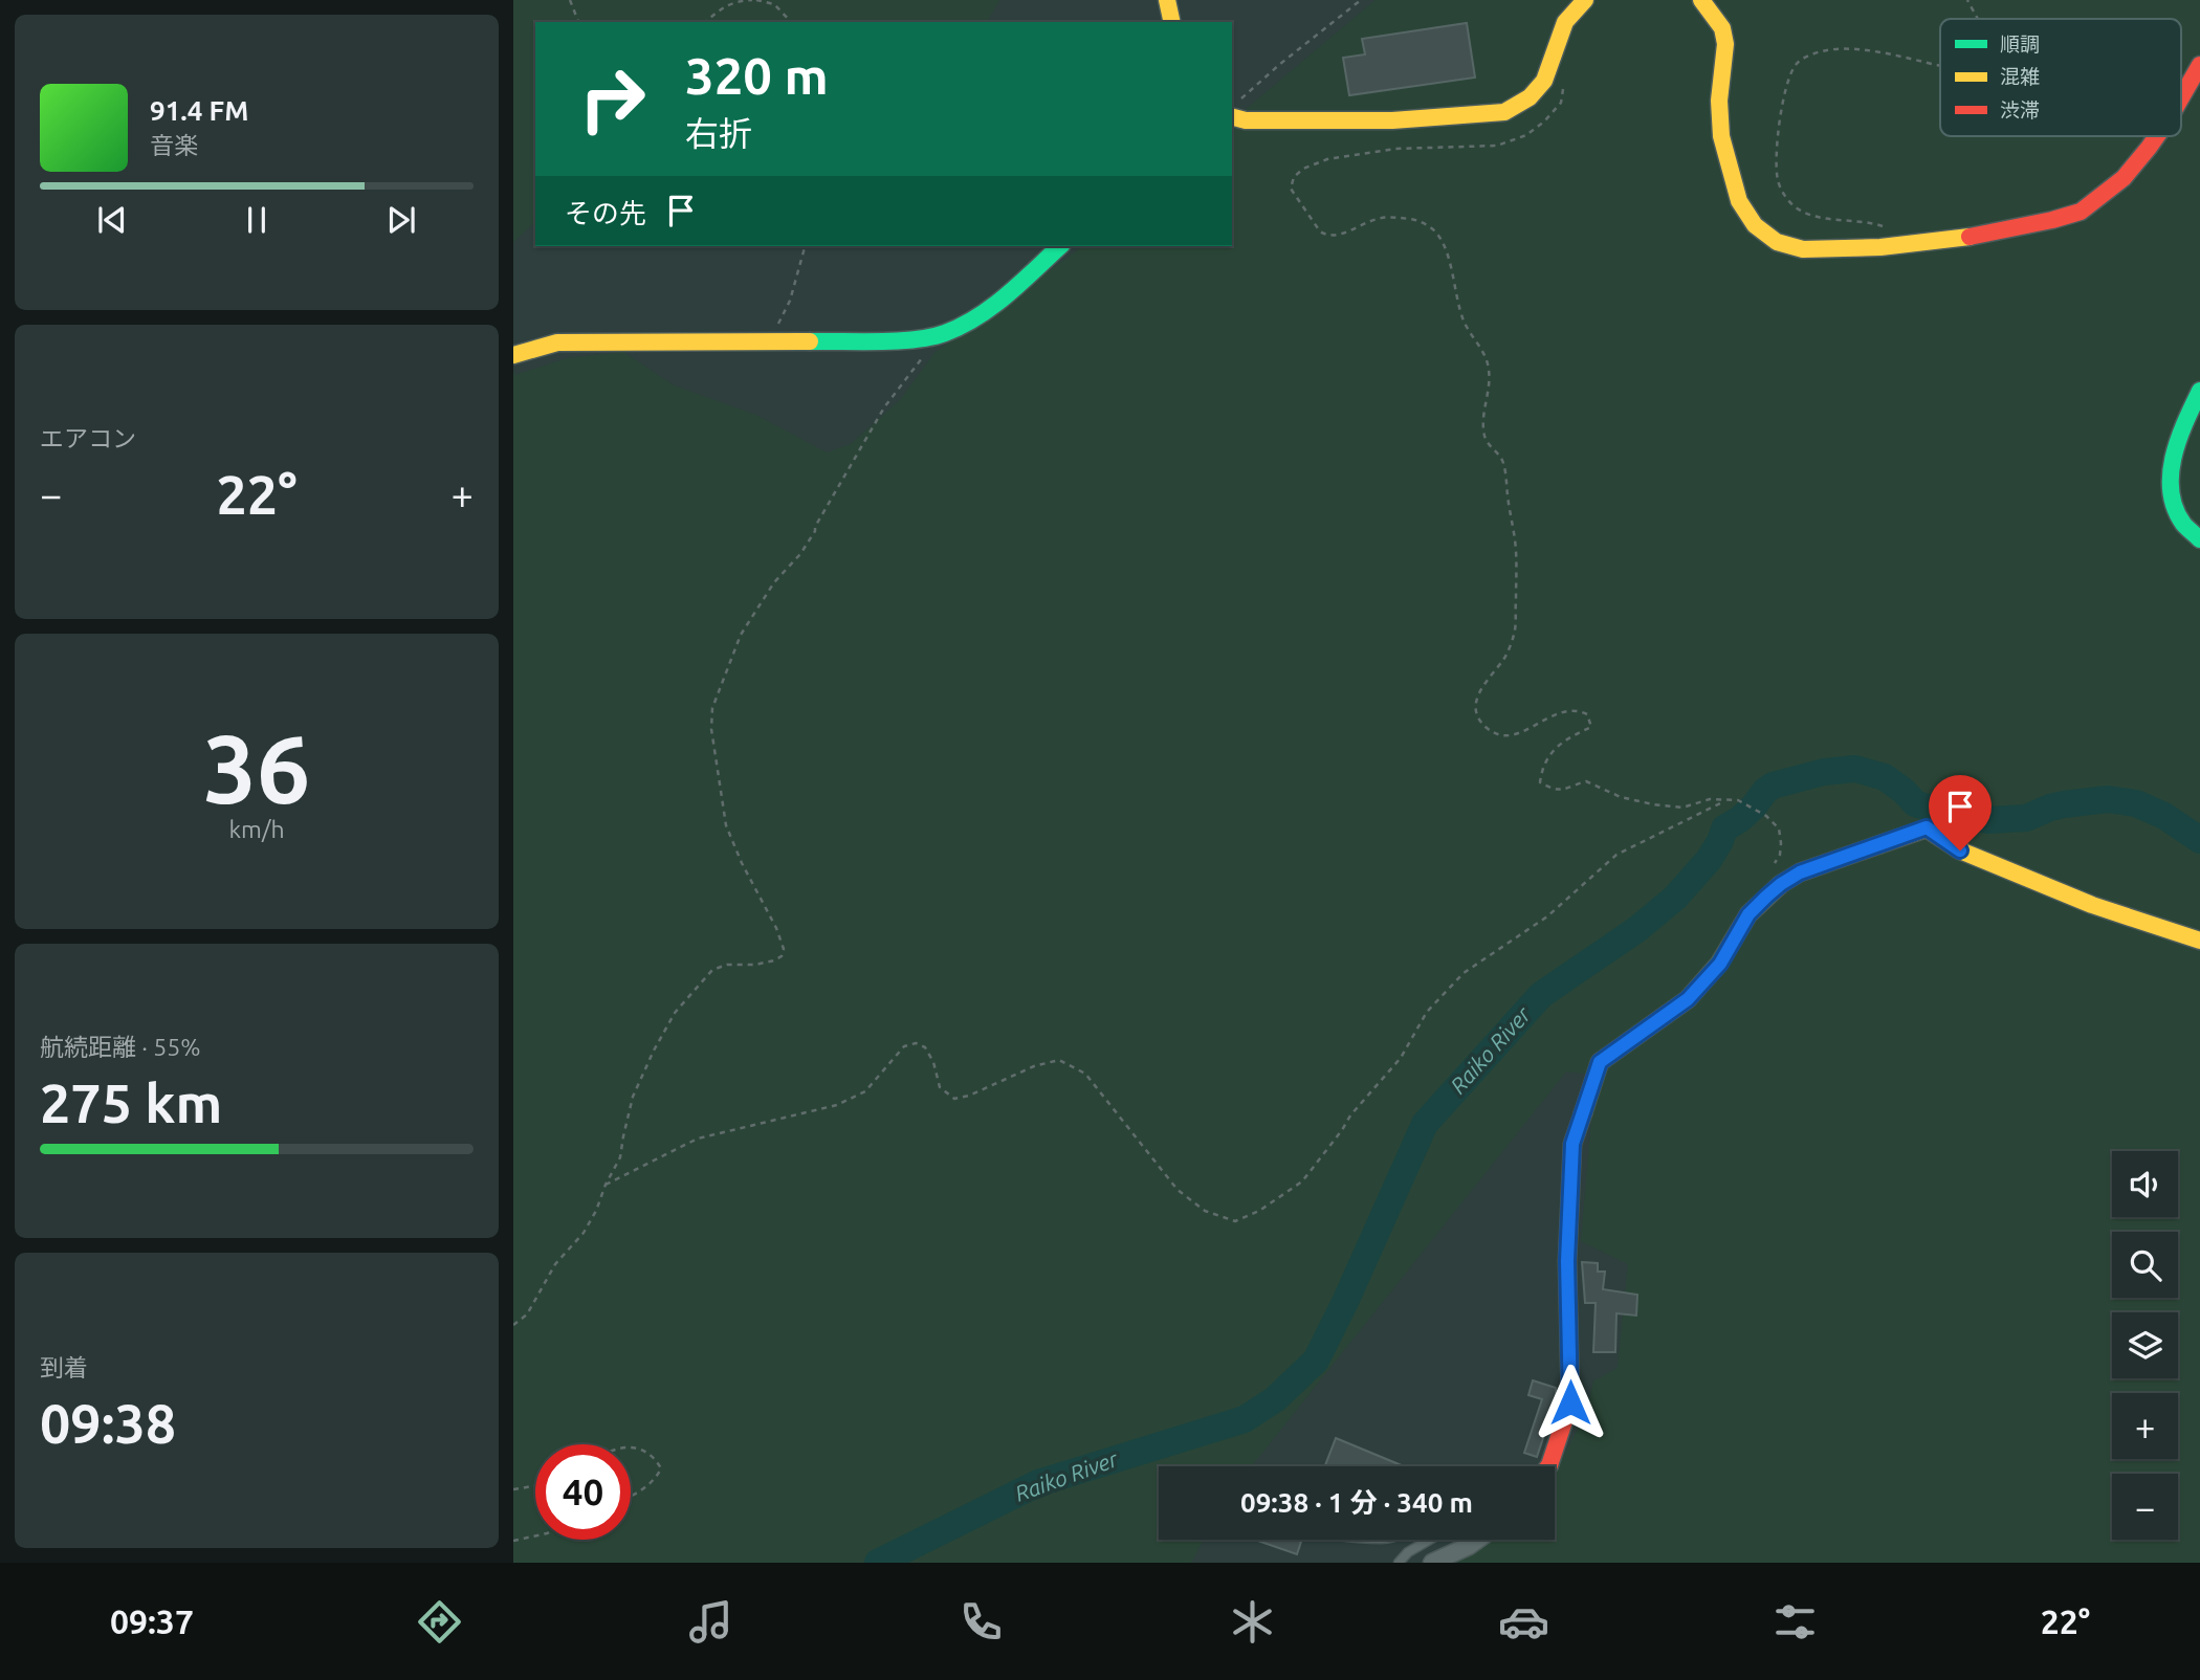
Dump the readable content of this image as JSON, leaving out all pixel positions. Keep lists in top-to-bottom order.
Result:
{
  "water": ["Raiko River"],
  "legend": ["順調", "混雑", "渋滞"],
  "page": {
    "turn": ["320 m", "右折"],
    "song": ["91.4 FM", "音楽"],
    "then": "その先",
    "tile": [
      "エアコン",
      ["36", "km/h"],
      ["航続距離 · 55%", "275 km"],
      ["到着", "09:38"]
    ],
    "heat": ["−", "22°", "+"],
    "map_buttons": ["+", "−"],
    "limit": "40",
    "trip": "09:38 · 1 分 · 340 m",
    "tabs": ["09:37", "22°"]
  }
}
